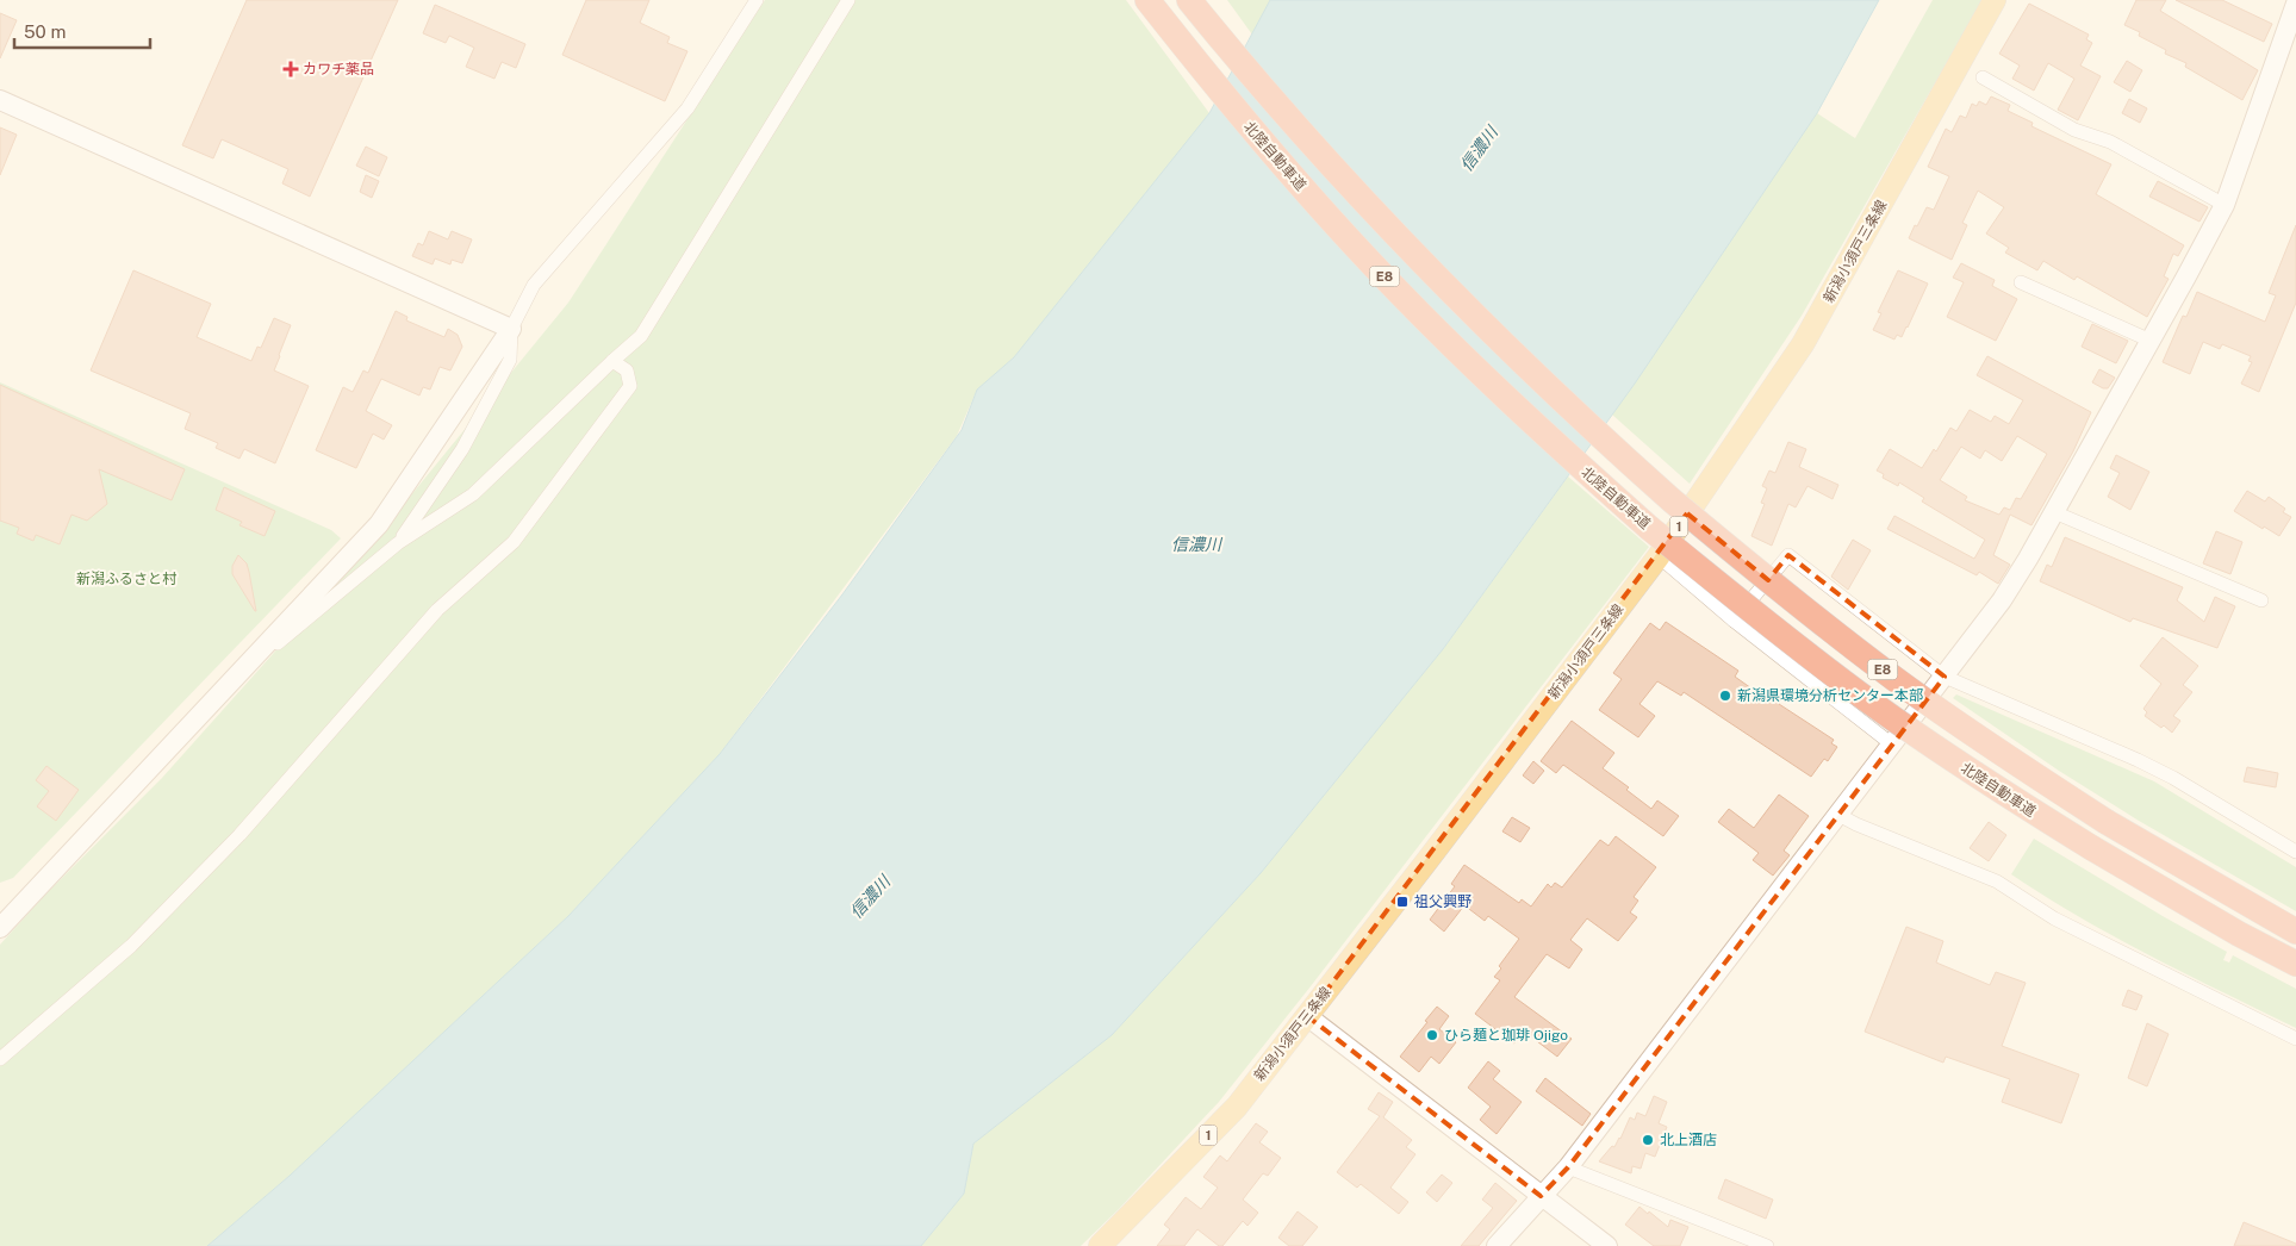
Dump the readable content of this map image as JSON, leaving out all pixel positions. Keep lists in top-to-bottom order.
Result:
{
  "streets": {
    "highway": ["北陸自動車道", "E8"],
    "main road": ["新潟小須戸三条線", "1"]
  },
  "water": ["信濃川"],
  "parks": ["新潟ふるさと村"],
  "places": {
    "health": ["カワチ薬品"],
    "other": ["新潟県環境分析センター本部", "ひら麺と珈琲 Ojigo", "北上酒店"],
    "transit": ["祖父興野"]
  },
  "scale_bar": "50 m"
}
